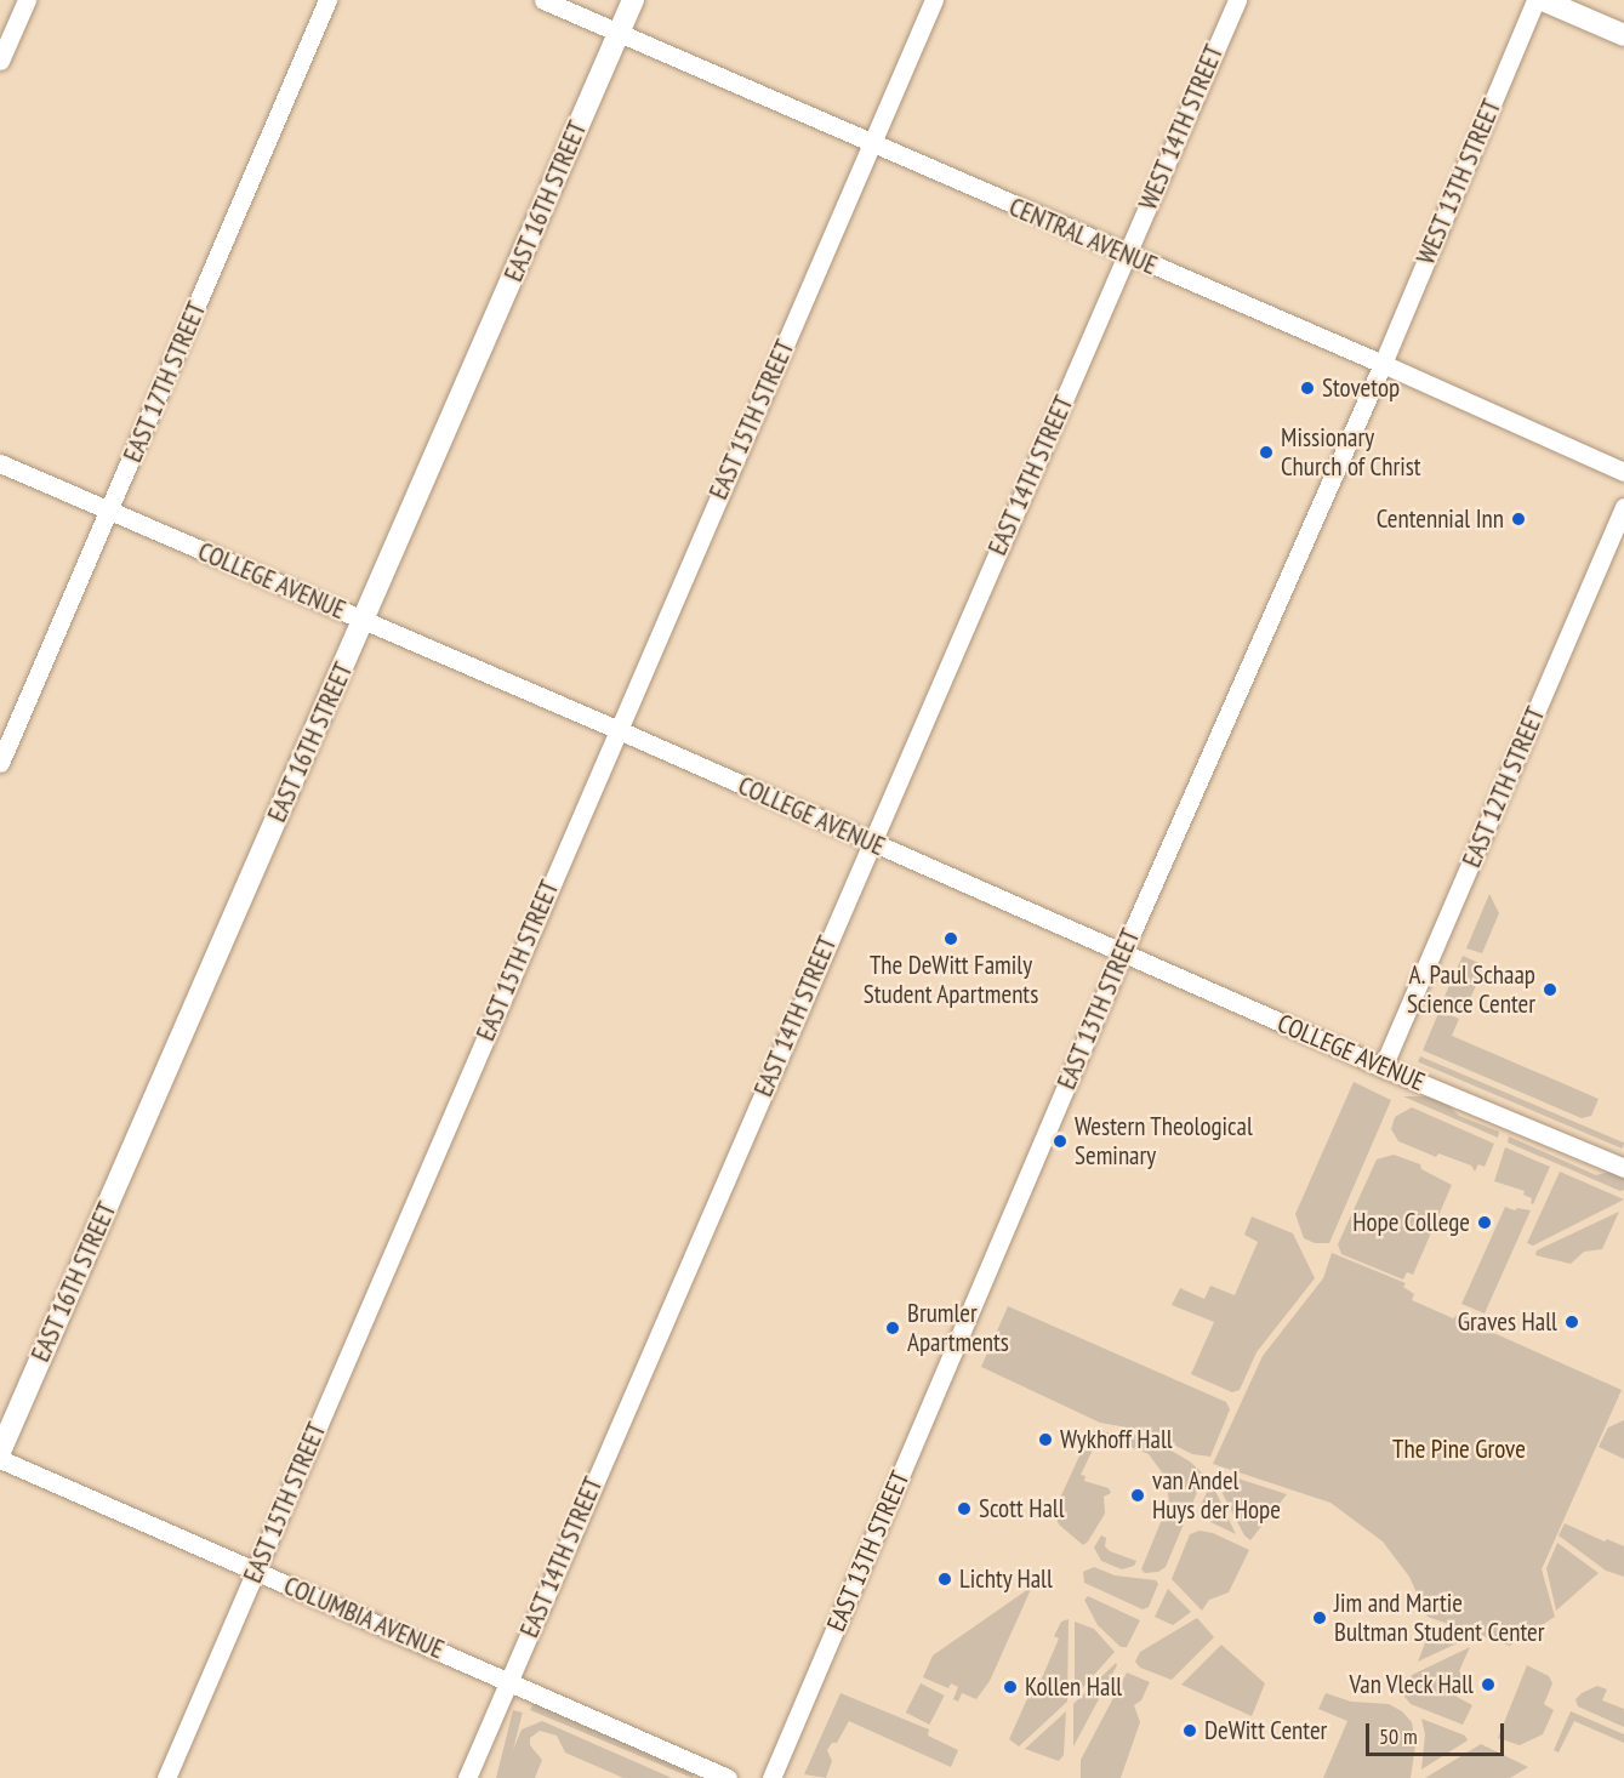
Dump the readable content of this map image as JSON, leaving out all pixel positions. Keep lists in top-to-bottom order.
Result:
{
  "streets": {
    "main road": ["EAST 16TH STREET"],
    "street": [
      "WEST 14TH STREET",
      "WEST 13TH STREET",
      "CENTRAL AVENUE",
      "EAST 17TH STREET",
      "EAST 15TH STREET",
      "EAST 14TH STREET",
      "COLLEGE AVENUE",
      "EAST 12TH STREET",
      "EAST 13TH STREET",
      "COLUMBIA AVENUE"
    ]
  },
  "crossings": [
    ["WEST 14TH STREET", "CENTRAL AVENUE"],
    ["WEST 14TH STREET", "EAST 14TH STREET"],
    ["WEST 13TH STREET", "CENTRAL AVENUE"],
    ["WEST 13TH STREET", "EAST 13TH STREET"],
    ["EAST 16TH STREET", "CENTRAL AVENUE"],
    ["EAST 16TH STREET", "COLLEGE AVENUE"],
    ["CENTRAL AVENUE", "EAST 15TH STREET"],
    ["CENTRAL AVENUE", "EAST 14TH STREET"],
    ["CENTRAL AVENUE", "EAST 13TH STREET"],
    ["EAST 17TH STREET", "COLLEGE AVENUE"],
    ["EAST 15TH STREET", "COLLEGE AVENUE"],
    ["EAST 15TH STREET", "COLUMBIA AVENUE"],
    ["EAST 14TH STREET", "COLLEGE AVENUE"],
    ["EAST 14TH STREET", "COLUMBIA AVENUE"],
    ["COLLEGE AVENUE", "EAST 12TH STREET"],
    ["COLLEGE AVENUE", "EAST 13TH STREET"]
  ],
  "parks": ["The Pine Grove"],
  "places": [
    "Stovetop",
    "Missionary Church of Christ",
    "Centennial Inn",
    "The DeWitt Family Student Apartments",
    "A. Paul Schaap Science Center",
    "Western Theological Seminary",
    "Hope College",
    "Graves Hall",
    "Brumler Apartments",
    "Wykhoff Hall",
    "van Andel Huys der Hope",
    "Scott Hall",
    "Lichty Hall",
    "Jim and Martie Bultman Student Center",
    "Van Vleck Hall",
    "Kollen Hall",
    "DeWitt Center"
  ],
  "scale_bar": "50 m"
}
